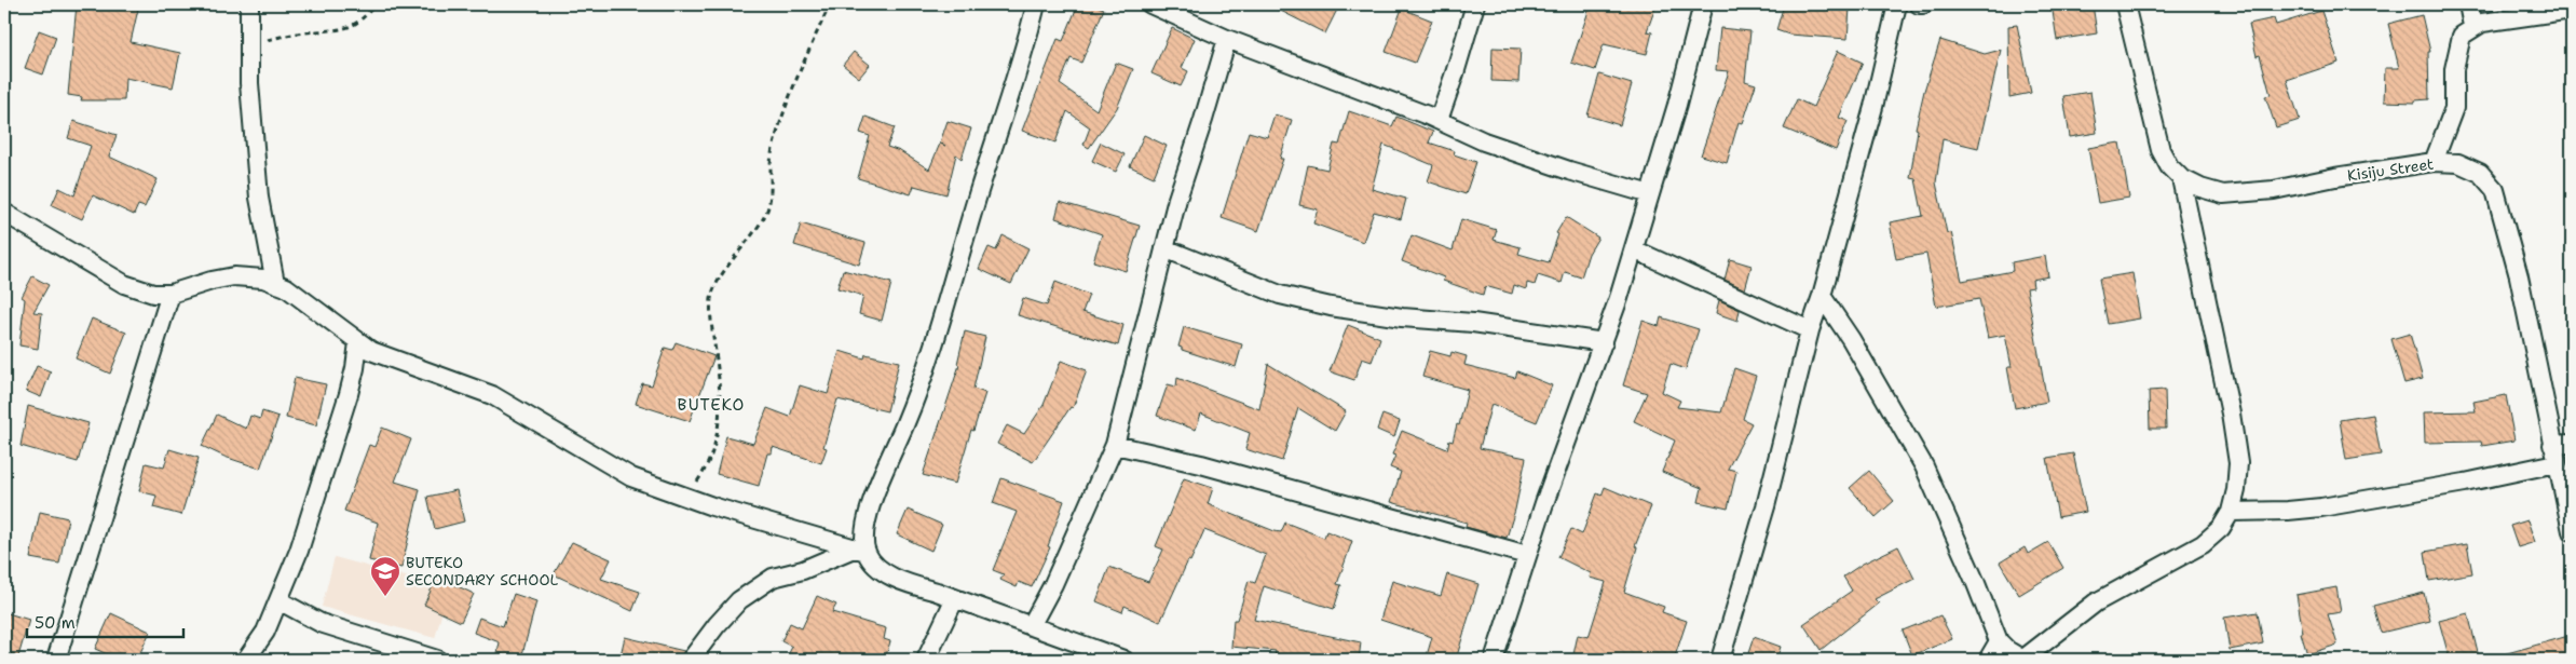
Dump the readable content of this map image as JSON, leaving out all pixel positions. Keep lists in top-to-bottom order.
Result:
{
  "streets": {
    "street": ["Kisiju Street"]
  },
  "districts": ["BUTEKO"],
  "places": {
    "school or university": ["BUTEKO SECONDARY SCHOOL"]
  },
  "scale_bar": "50 m"
}
